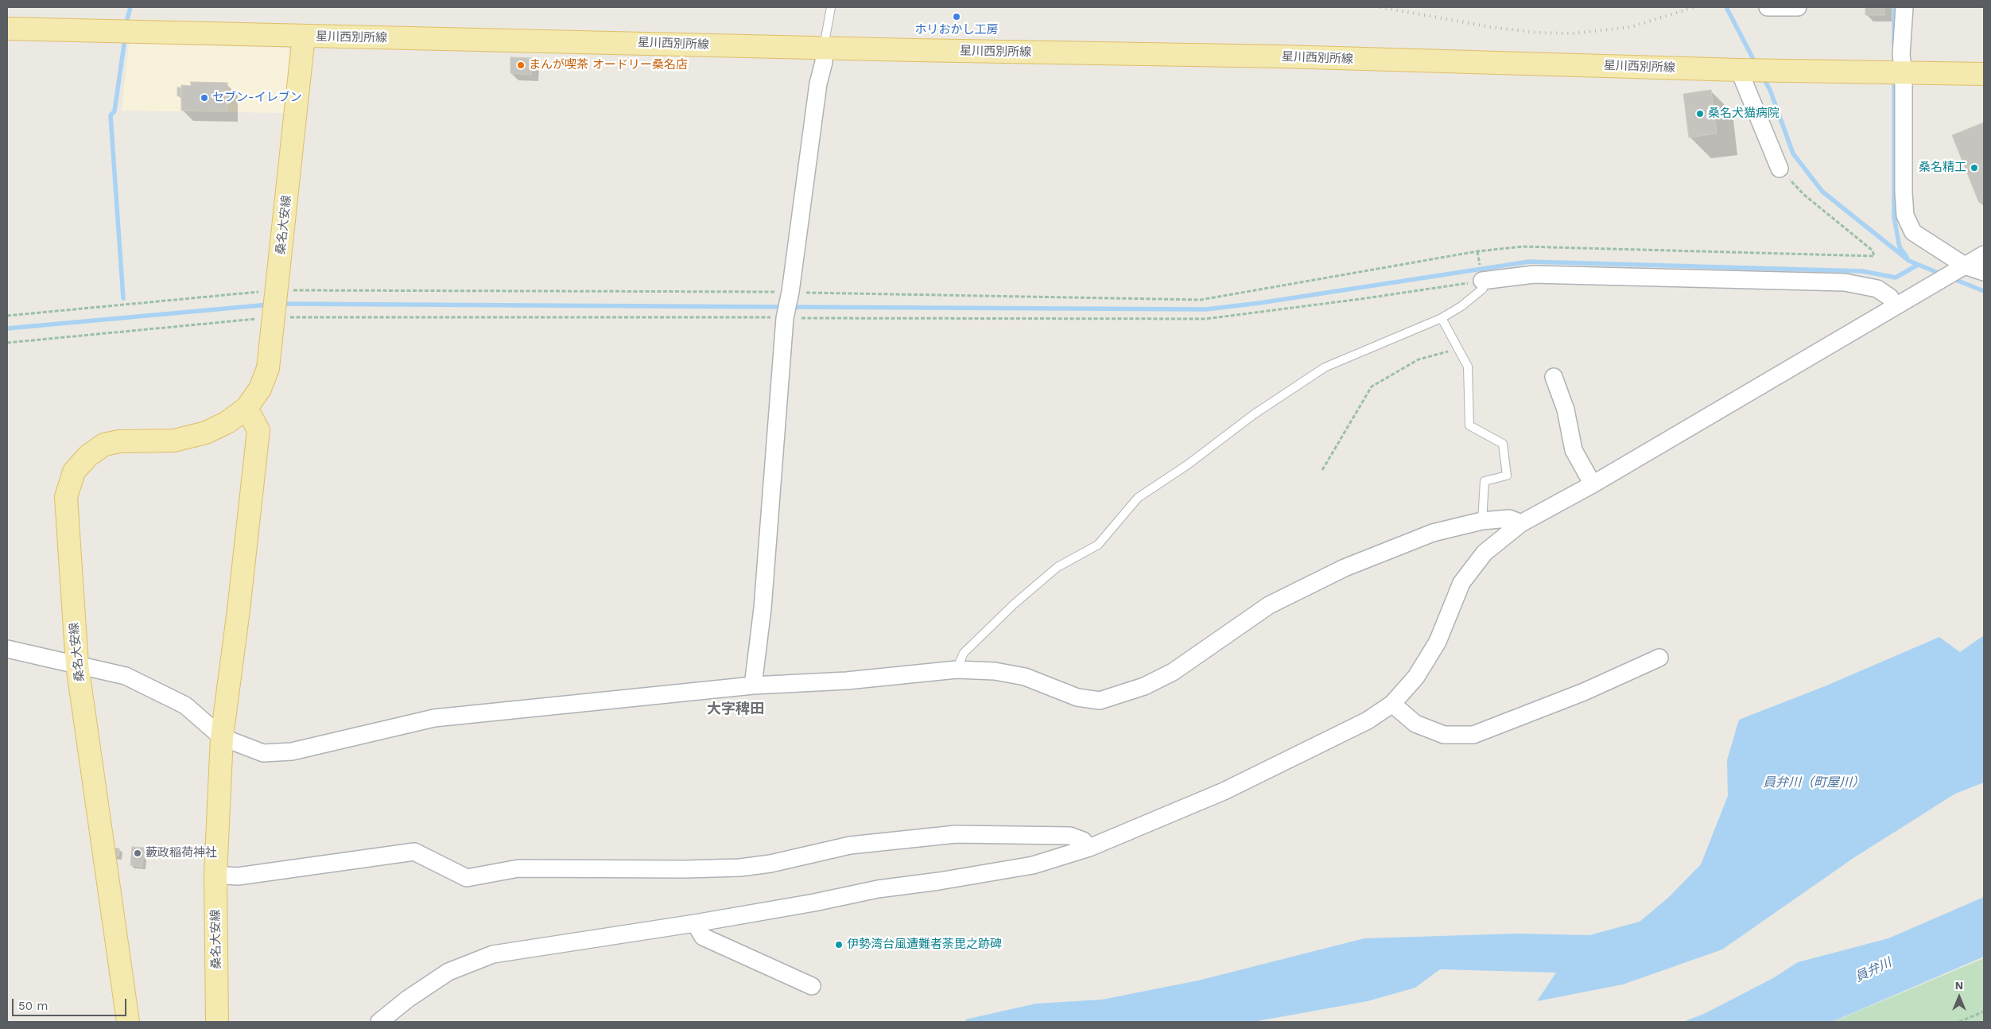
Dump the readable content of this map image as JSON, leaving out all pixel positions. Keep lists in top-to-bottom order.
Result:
{
  "streets": {
    "main road": ["星川西別所線", "桑名大安線"]
  },
  "crossings": [
    ["星川西別所線", "桑名大安線"]
  ],
  "districts": ["大字稗田"],
  "water": ["員弁川（町屋川）", "員弁川"],
  "places": [
    "ホリおかし工房",
    "まんが喫茶 オードリー桑名店",
    "セブン-イレブン",
    "桑名犬猫病院",
    "桑名精工",
    "藪政稲荷神社",
    "伊勢湾台風遭難者荼毘之跡碑"
  ],
  "scale_bar": "50 m",
  "north": "top"
}
